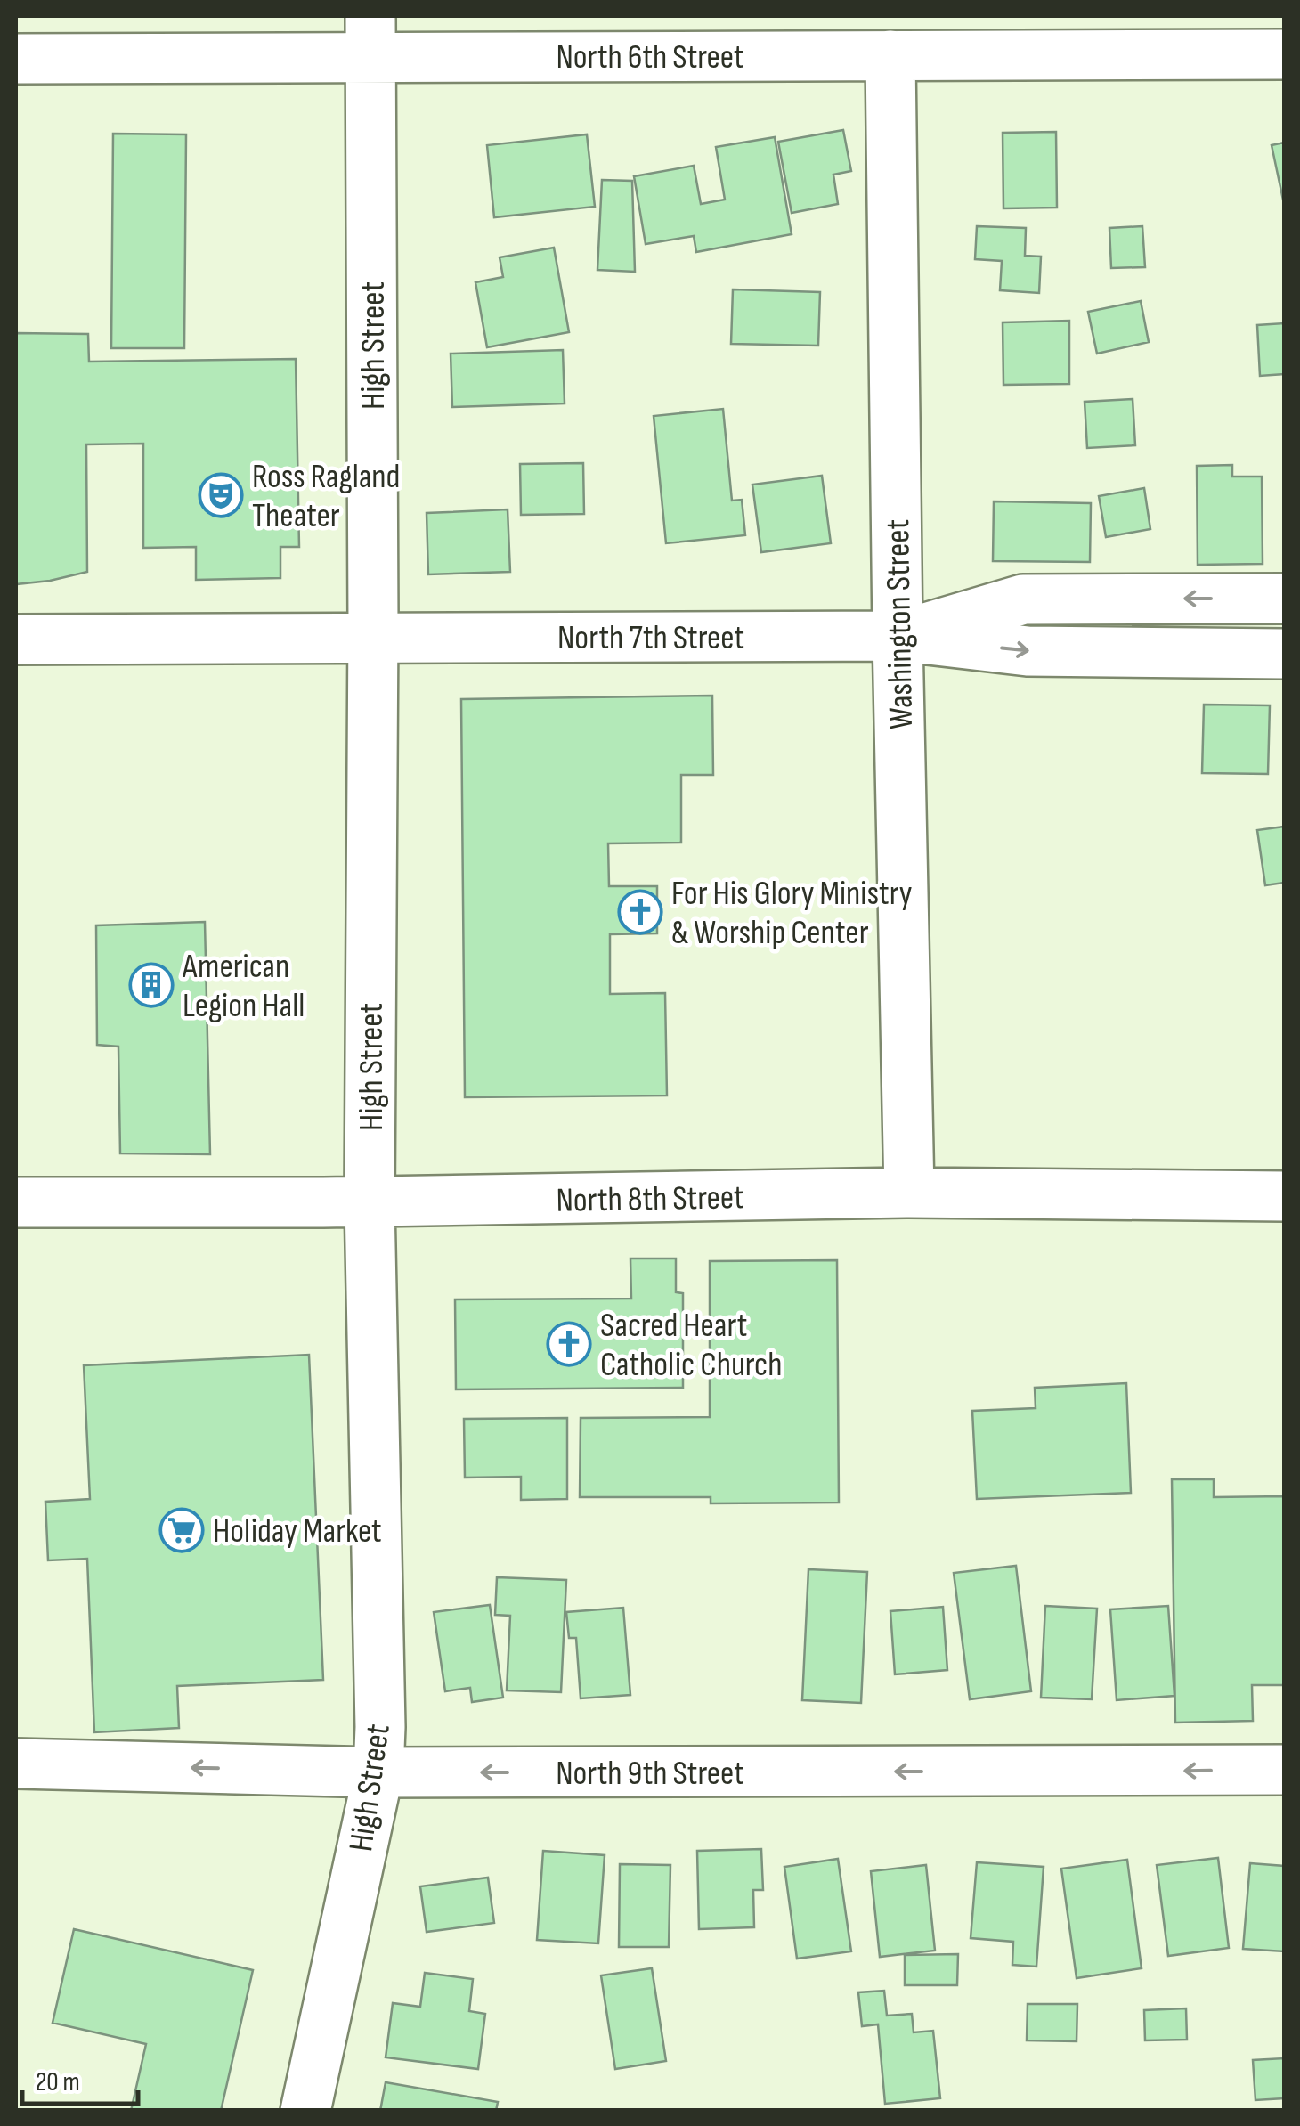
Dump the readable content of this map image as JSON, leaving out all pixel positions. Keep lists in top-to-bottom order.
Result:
{
  "streets": {
    "street": [
      "North 6th Street",
      "High Street",
      "Washington Street",
      "North 7th Street",
      "North 8th Street",
      "North 9th Street"
    ]
  },
  "crossings": [
    ["North 6th Street", "High Street"],
    ["North 6th Street", "Washington Street"],
    ["High Street", "North 7th Street"],
    ["High Street", "North 8th Street"],
    ["High Street", "North 9th Street"],
    ["Washington Street", "North 7th Street"],
    ["Washington Street", "North 8th Street"]
  ],
  "one_way": ["North 9th Street"],
  "places": {
    "theatre": ["Ross Ragland Theater"],
    "church": ["For His Glory Ministry & Worship Center", "Sacred Heart Catholic Church"],
    "building": ["American Legion Hall"],
    "supermarket": ["Holiday Market"]
  },
  "scale_bar": "20 m"
}
